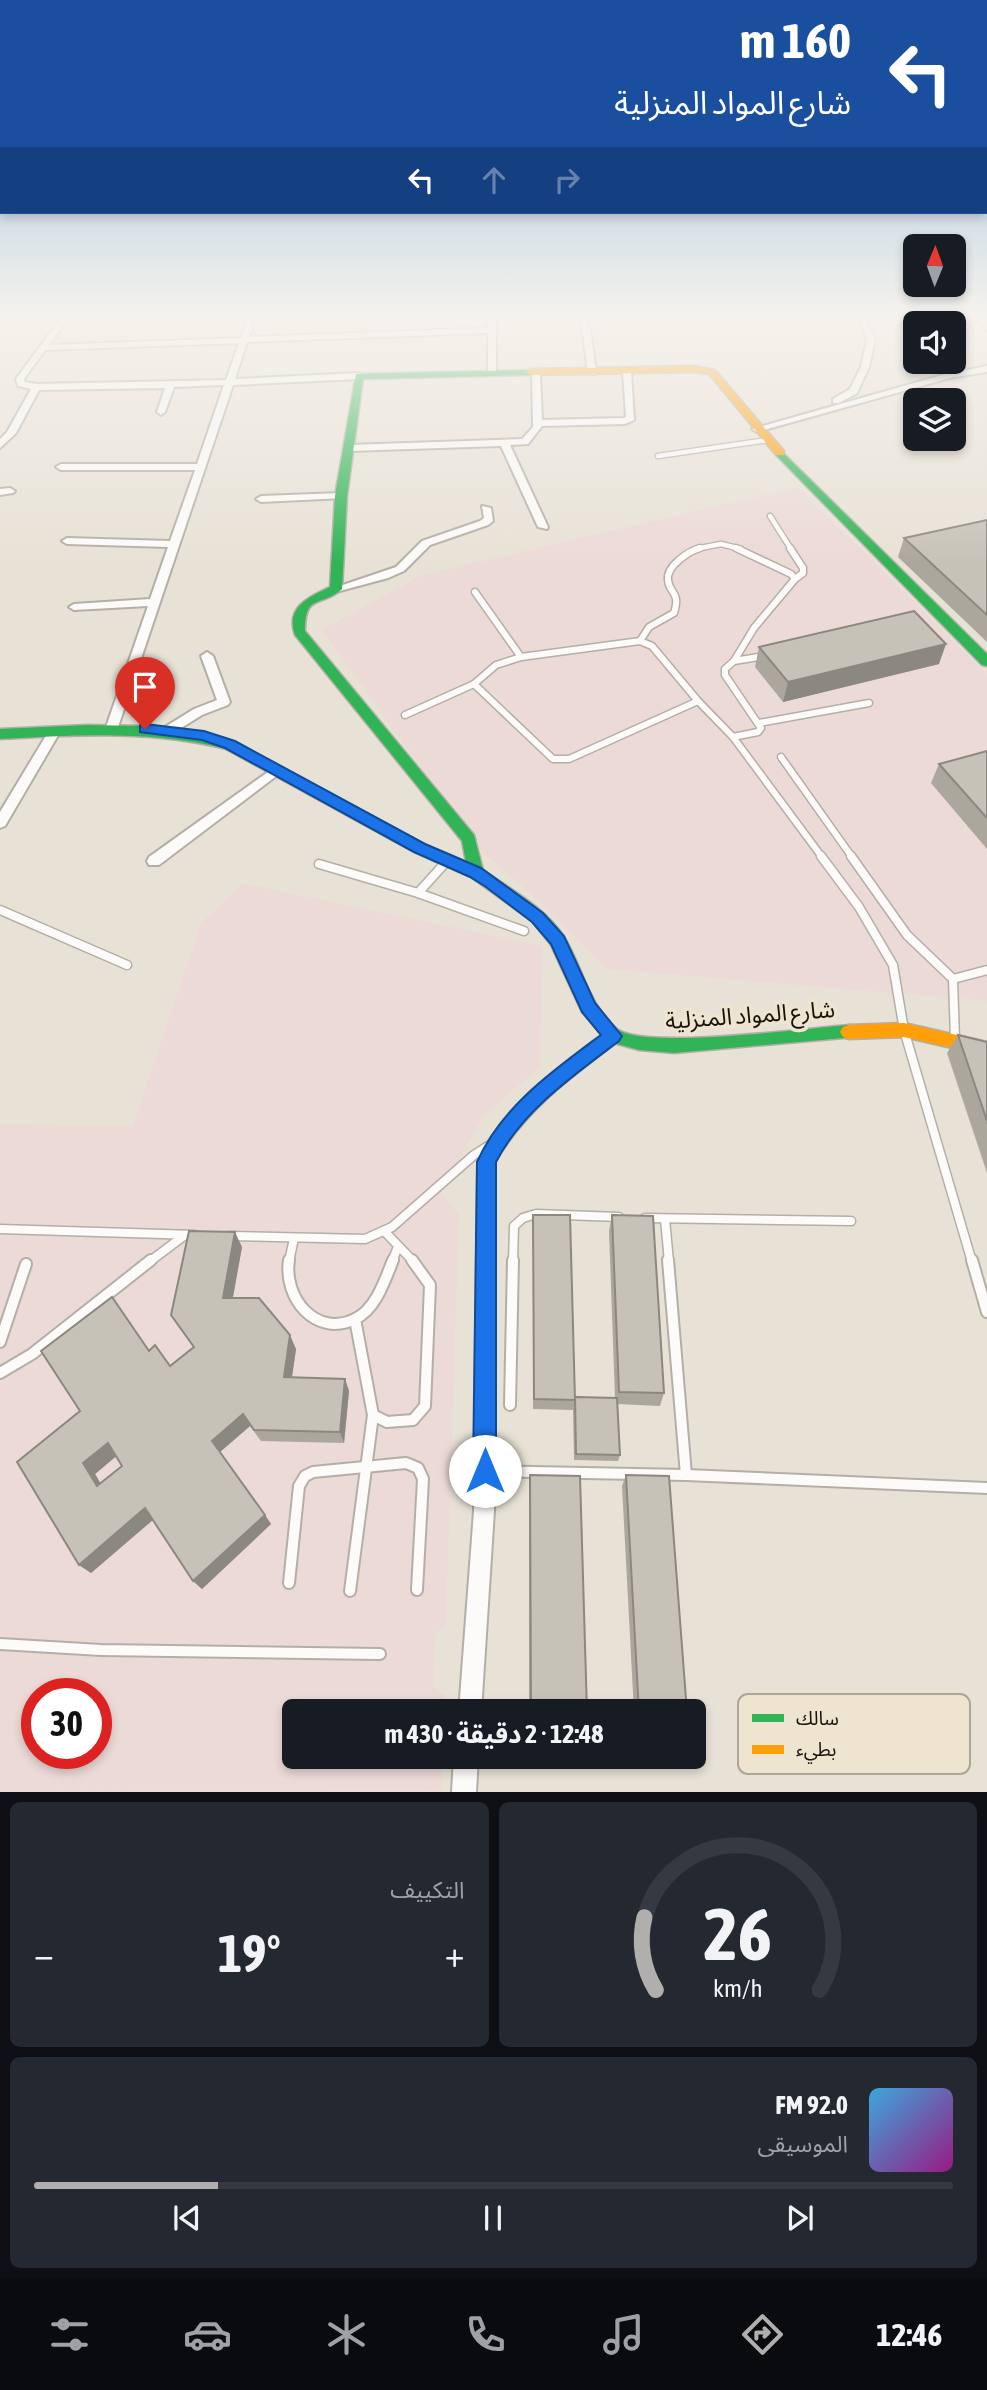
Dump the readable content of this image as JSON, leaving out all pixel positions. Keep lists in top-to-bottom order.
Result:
{
  "streets": {
    "street": ["شارع المواد المنزلية"]
  },
  "legend": ["سالك", "بطيء"],
  "north": "top",
  "page": {
    "turn": ["160 m", "شارع المواد المنزلية"],
    "limit": "30",
    "trip": "12:48 · 2 دقيقة · 430 m",
    "tile": "التكييف",
    "heat": ["−", "19°", "+"],
    "song": ["92.0 FM", "الموسيقى"],
    "tabs": "12:46",
    "gauge": ["26", "km/h"]
  }
}
